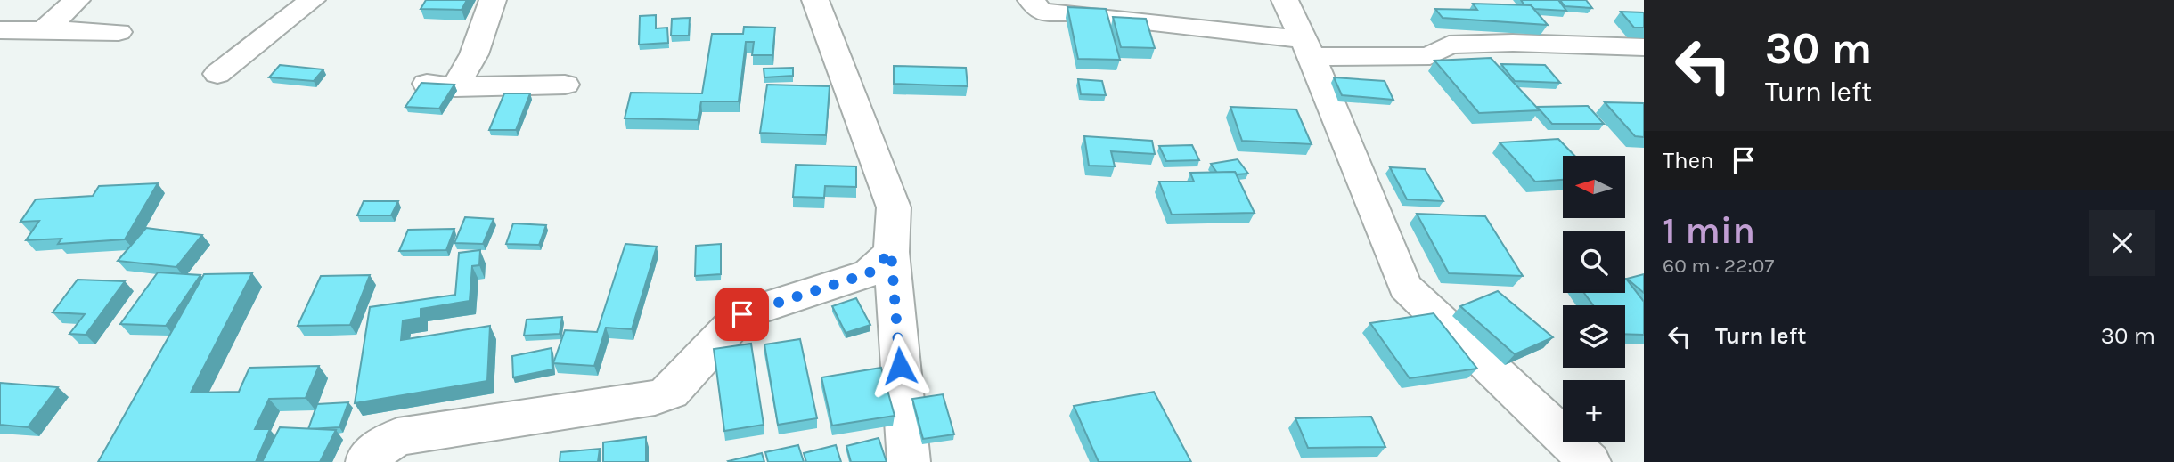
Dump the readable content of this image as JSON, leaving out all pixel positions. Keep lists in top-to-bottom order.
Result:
{
  "north": "left",
  "page": {
    "turn": ["30 m", "Turn left"],
    "then": "Then",
    "map_buttons": "+",
    "heading": ["1 min", "60 m · 22:07"],
    "list": [
      {
        "name": "Turn left",
        "value": "30 m"
      }
    ]
  }
}
